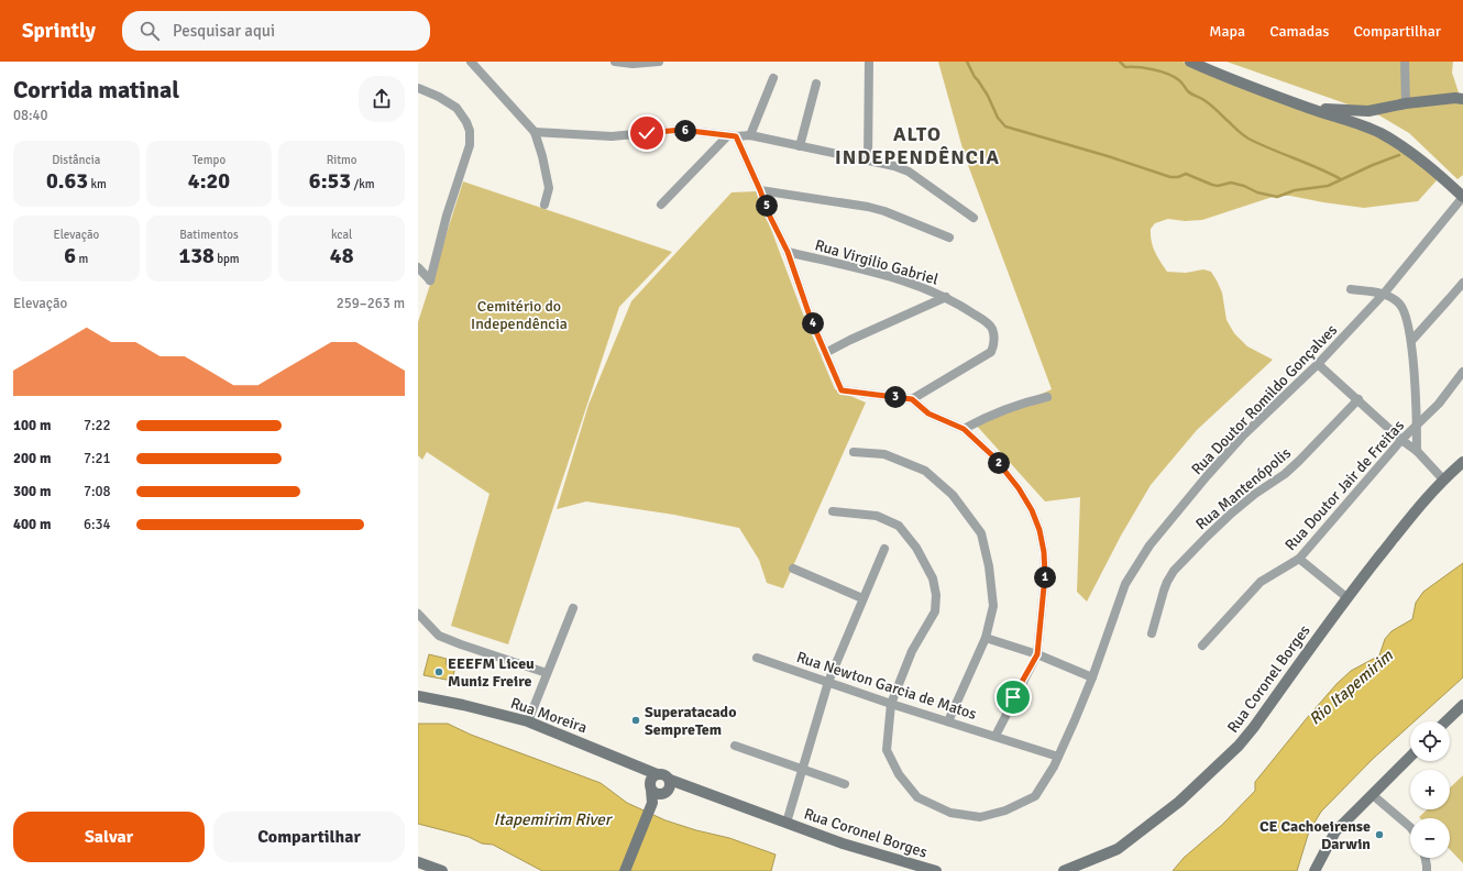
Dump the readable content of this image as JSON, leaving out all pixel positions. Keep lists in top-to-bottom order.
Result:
{
  "streets": {
    "main road": ["Rua Coronel Borges", "Rua Moreira"],
    "street": [
      "Rua Virgilio Gabriel",
      "Rua Doutor Romildo Gonçalves",
      "Rua Doutor Jair de Freitas",
      "Rua Mantenópolis",
      "Rua Newton Garcia de Matos"
    ]
  },
  "crossings": [
    ["Rua Doutor Romildo Gonçalves", "Rua Newton Garcia de Matos"]
  ],
  "districts": ["ALTO INDEPENDÊNCIA"],
  "water": ["Rio Itapemirim", "Itapemirim River"],
  "parks": ["Cemitério do Independência"],
  "places": ["EEEFM Liceu Muniz Freire", "Superatacado SempreTem", "CE Cachoeirense Darwin"],
  "page": {
    "header": "Sprintly",
    "search": "Pesquisar aqui",
    "nav": ["Mapa", "Camadas", "Compartilhar"],
    "heading": ["Corrida matinal", "08:40"],
    "pins": [
      "6",
      "5",
      "4",
      "3",
      "2",
      "1"
    ],
    "stats": [
      ["Distância", "0.63 km"],
      ["Tempo", "4:20"],
      ["Ritmo", "6:53 /km"],
      ["Elevação", "6 m"],
      ["Batimentos", "138 bpm"],
      ["kcal", "48"]
    ],
    "chart": ["Elevação", "259–263 m"],
    "list": [
      {
        "name": "100 m",
        "note": "7:22"
      },
      {
        "name": "200 m",
        "note": "7:21"
      },
      {
        "name": "300 m",
        "note": "7:08"
      },
      {
        "name": "400 m",
        "note": "6:34"
      }
    ],
    "map_buttons": ["+", "−"],
    "buttons": ["Salvar", "Compartilhar"]
  }
}
